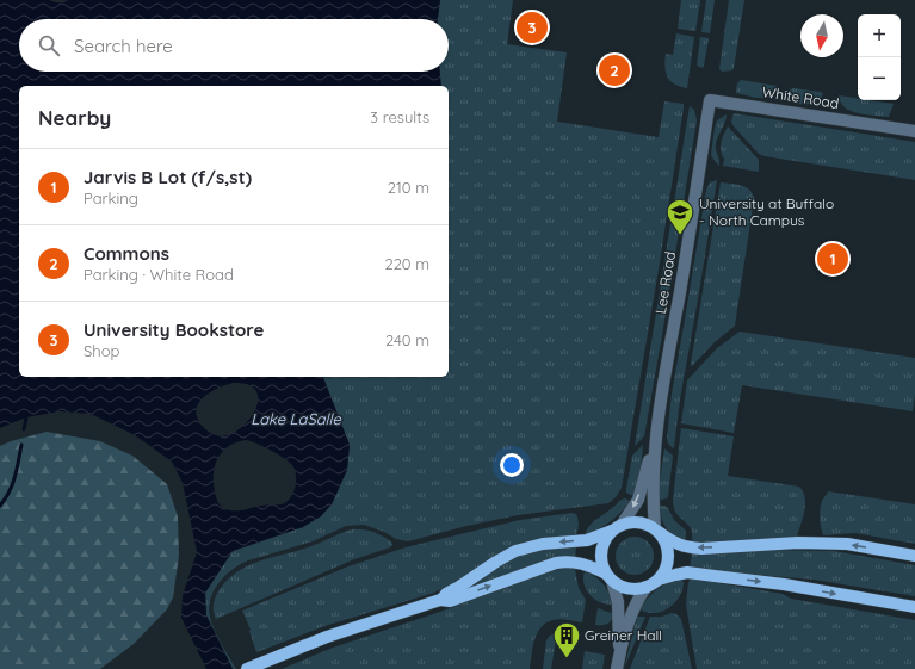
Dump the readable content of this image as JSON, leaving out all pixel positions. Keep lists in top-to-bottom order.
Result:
{
  "streets": {
    "street": ["White Road", "Lee Road"]
  },
  "crossings": [
    ["White Road", "Lee Road"]
  ],
  "water": ["Lake LaSalle"],
  "places": {
    "school or university": ["University at Buffalo - North Campus"],
    "building": ["Greiner Hall"]
  },
  "north": "bottom",
  "page": {
    "pins": ["3", "2", "1"],
    "map_buttons": ["+", "−"],
    "search": "Search here",
    "heading": ["Nearby", "3 results"],
    "list": [
      {
        "mark": "1",
        "name": "Jarvis B Lot (f/s,st)",
        "note": "Parking",
        "value": "210 m"
      },
      {
        "mark": "2",
        "name": "Commons",
        "note": "Parking · White Road",
        "value": "220 m"
      },
      {
        "mark": "3",
        "name": "University Bookstore",
        "note": "Shop",
        "value": "240 m"
      }
    ]
  }
}
